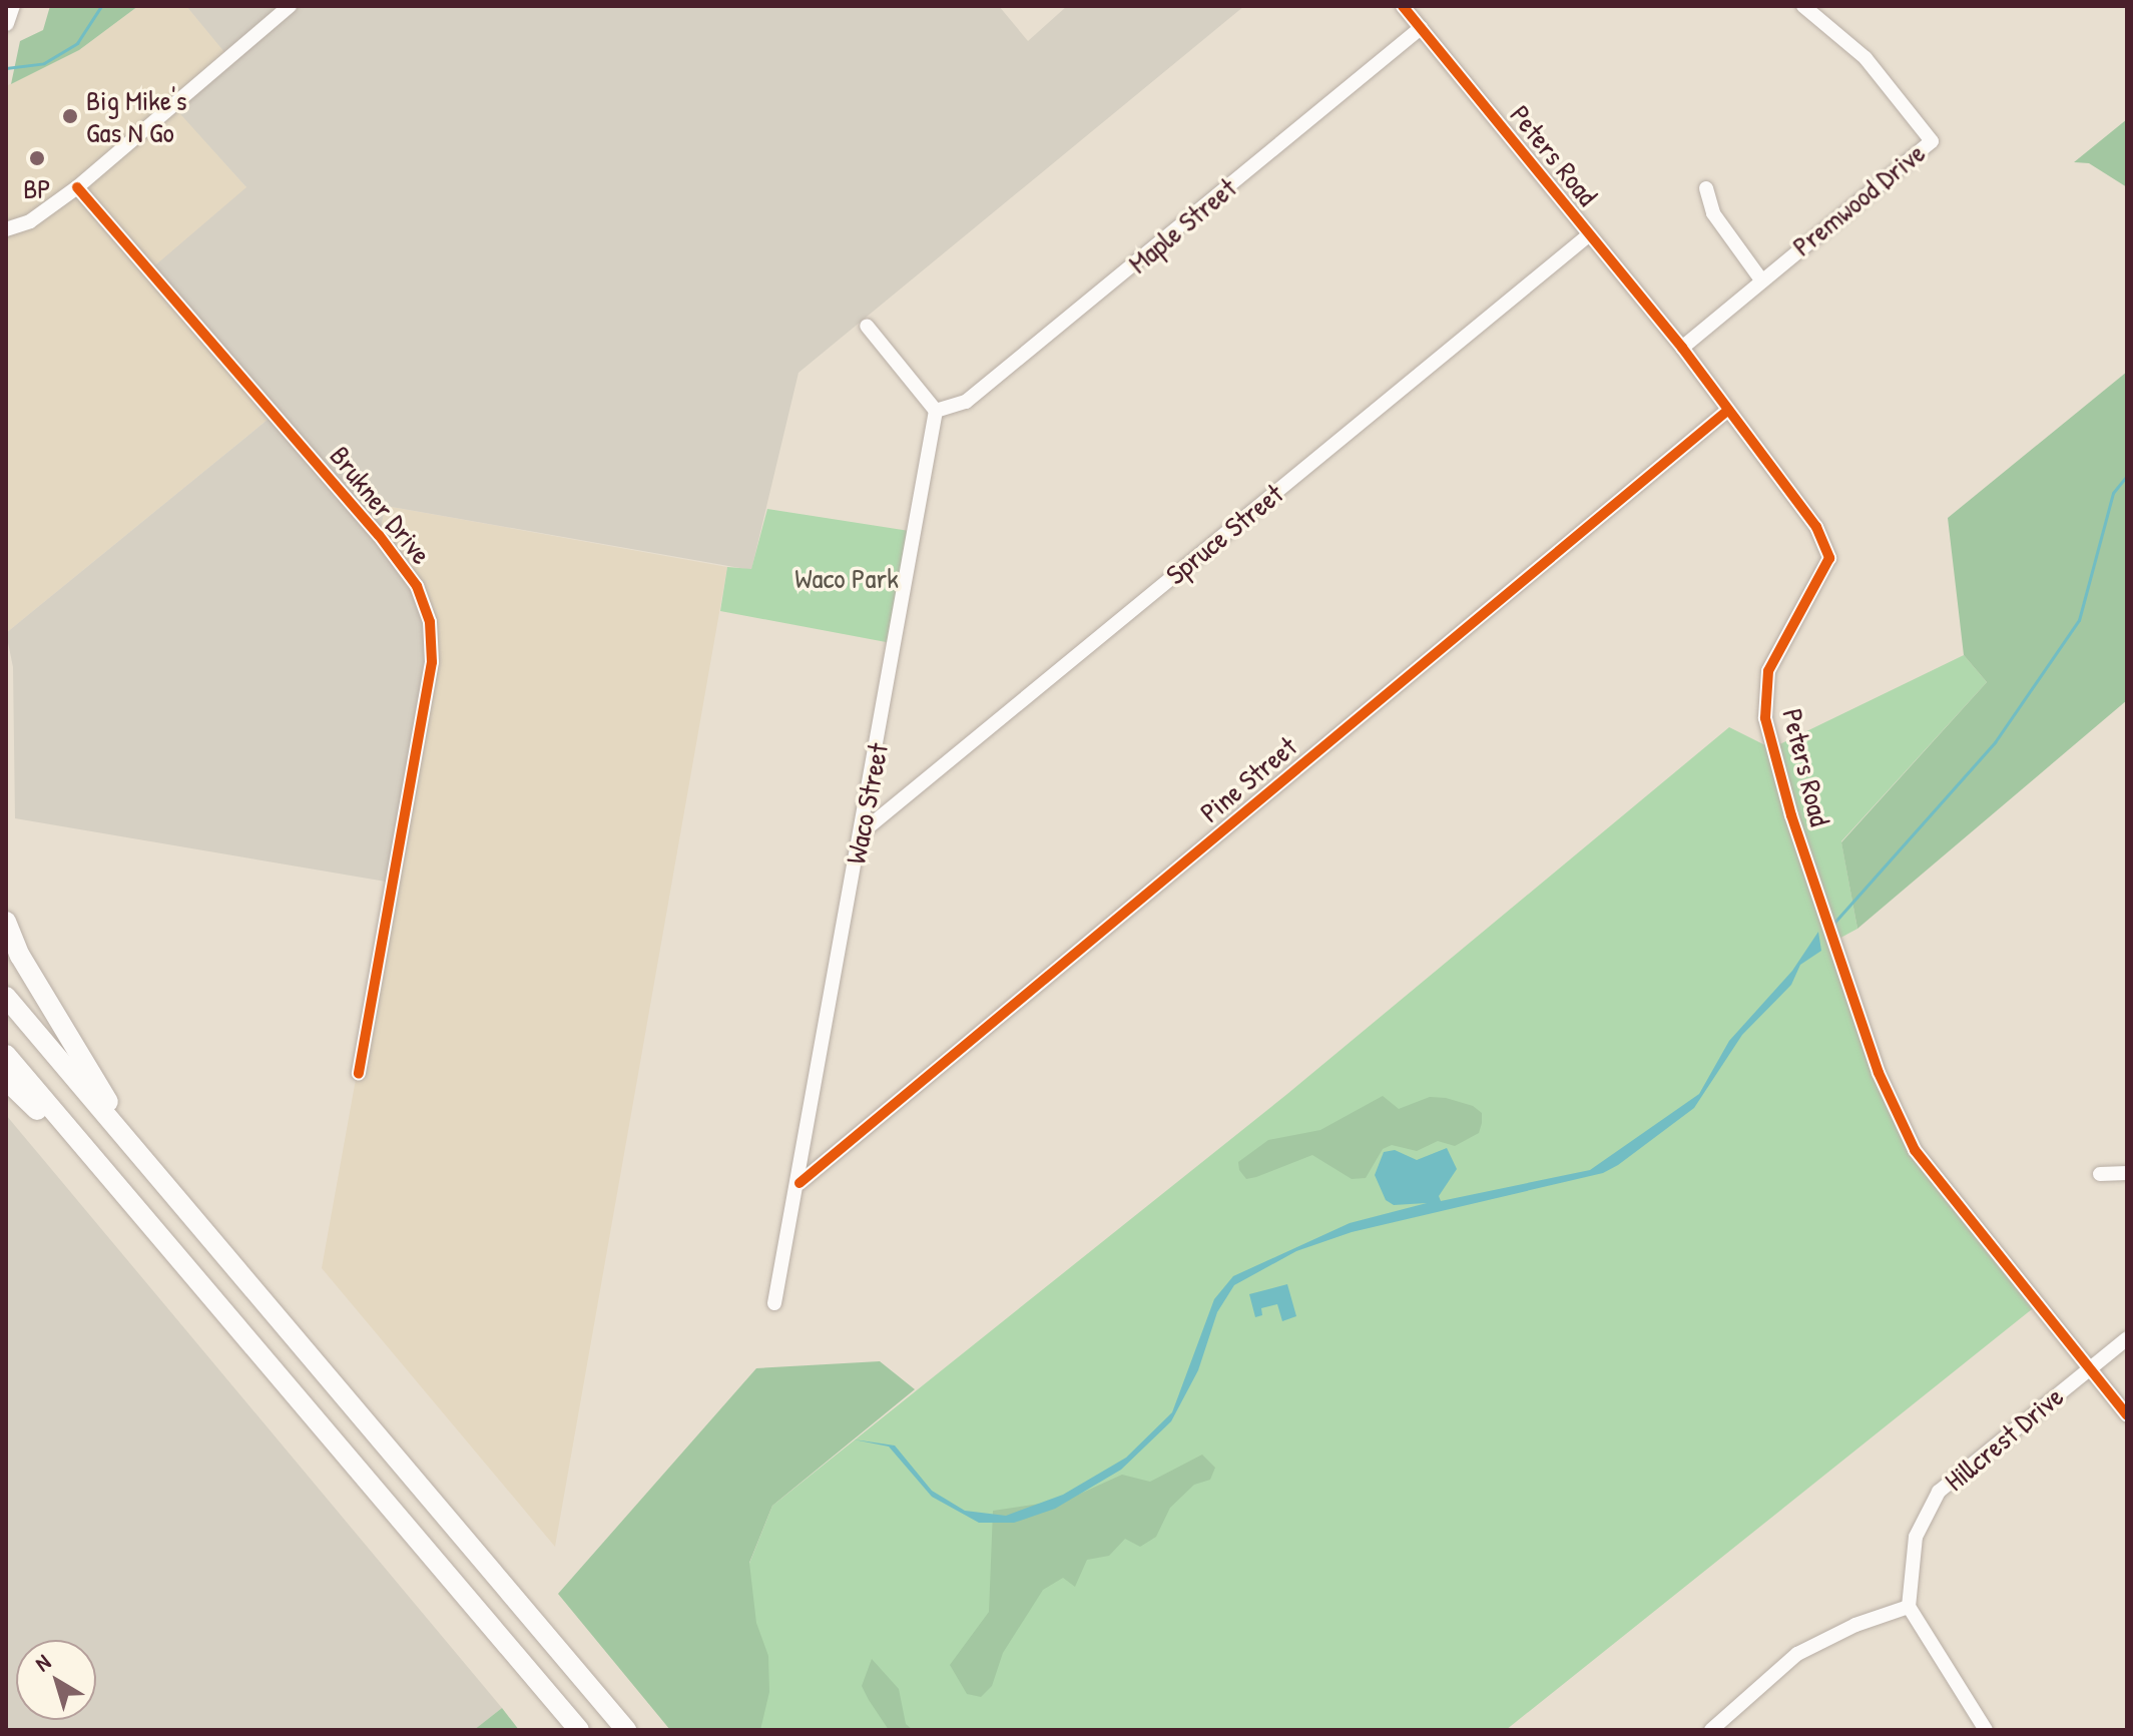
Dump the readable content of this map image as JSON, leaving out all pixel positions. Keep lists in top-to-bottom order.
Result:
{
  "streets": {
    "street": [
      "Peters Road",
      "Premwood Drive",
      "Maple Street",
      "Brukner Drive",
      "Spruce Street",
      "Pine Street",
      "Waco Street",
      "Hillcrest Drive"
    ]
  },
  "crossings": [
    ["Peters Road", "Premwood Drive"],
    ["Peters Road", "Maple Street"],
    ["Peters Road", "Spruce Street"],
    ["Peters Road", "Pine Street"],
    ["Peters Road", "Hillcrest Drive"],
    ["Maple Street", "Waco Street"],
    ["Spruce Street", "Waco Street"],
    ["Pine Street", "Waco Street"]
  ],
  "parks": ["Waco Park"],
  "places": ["Big Mike's Gas N Go", "BP"],
  "north": "top left"
}
